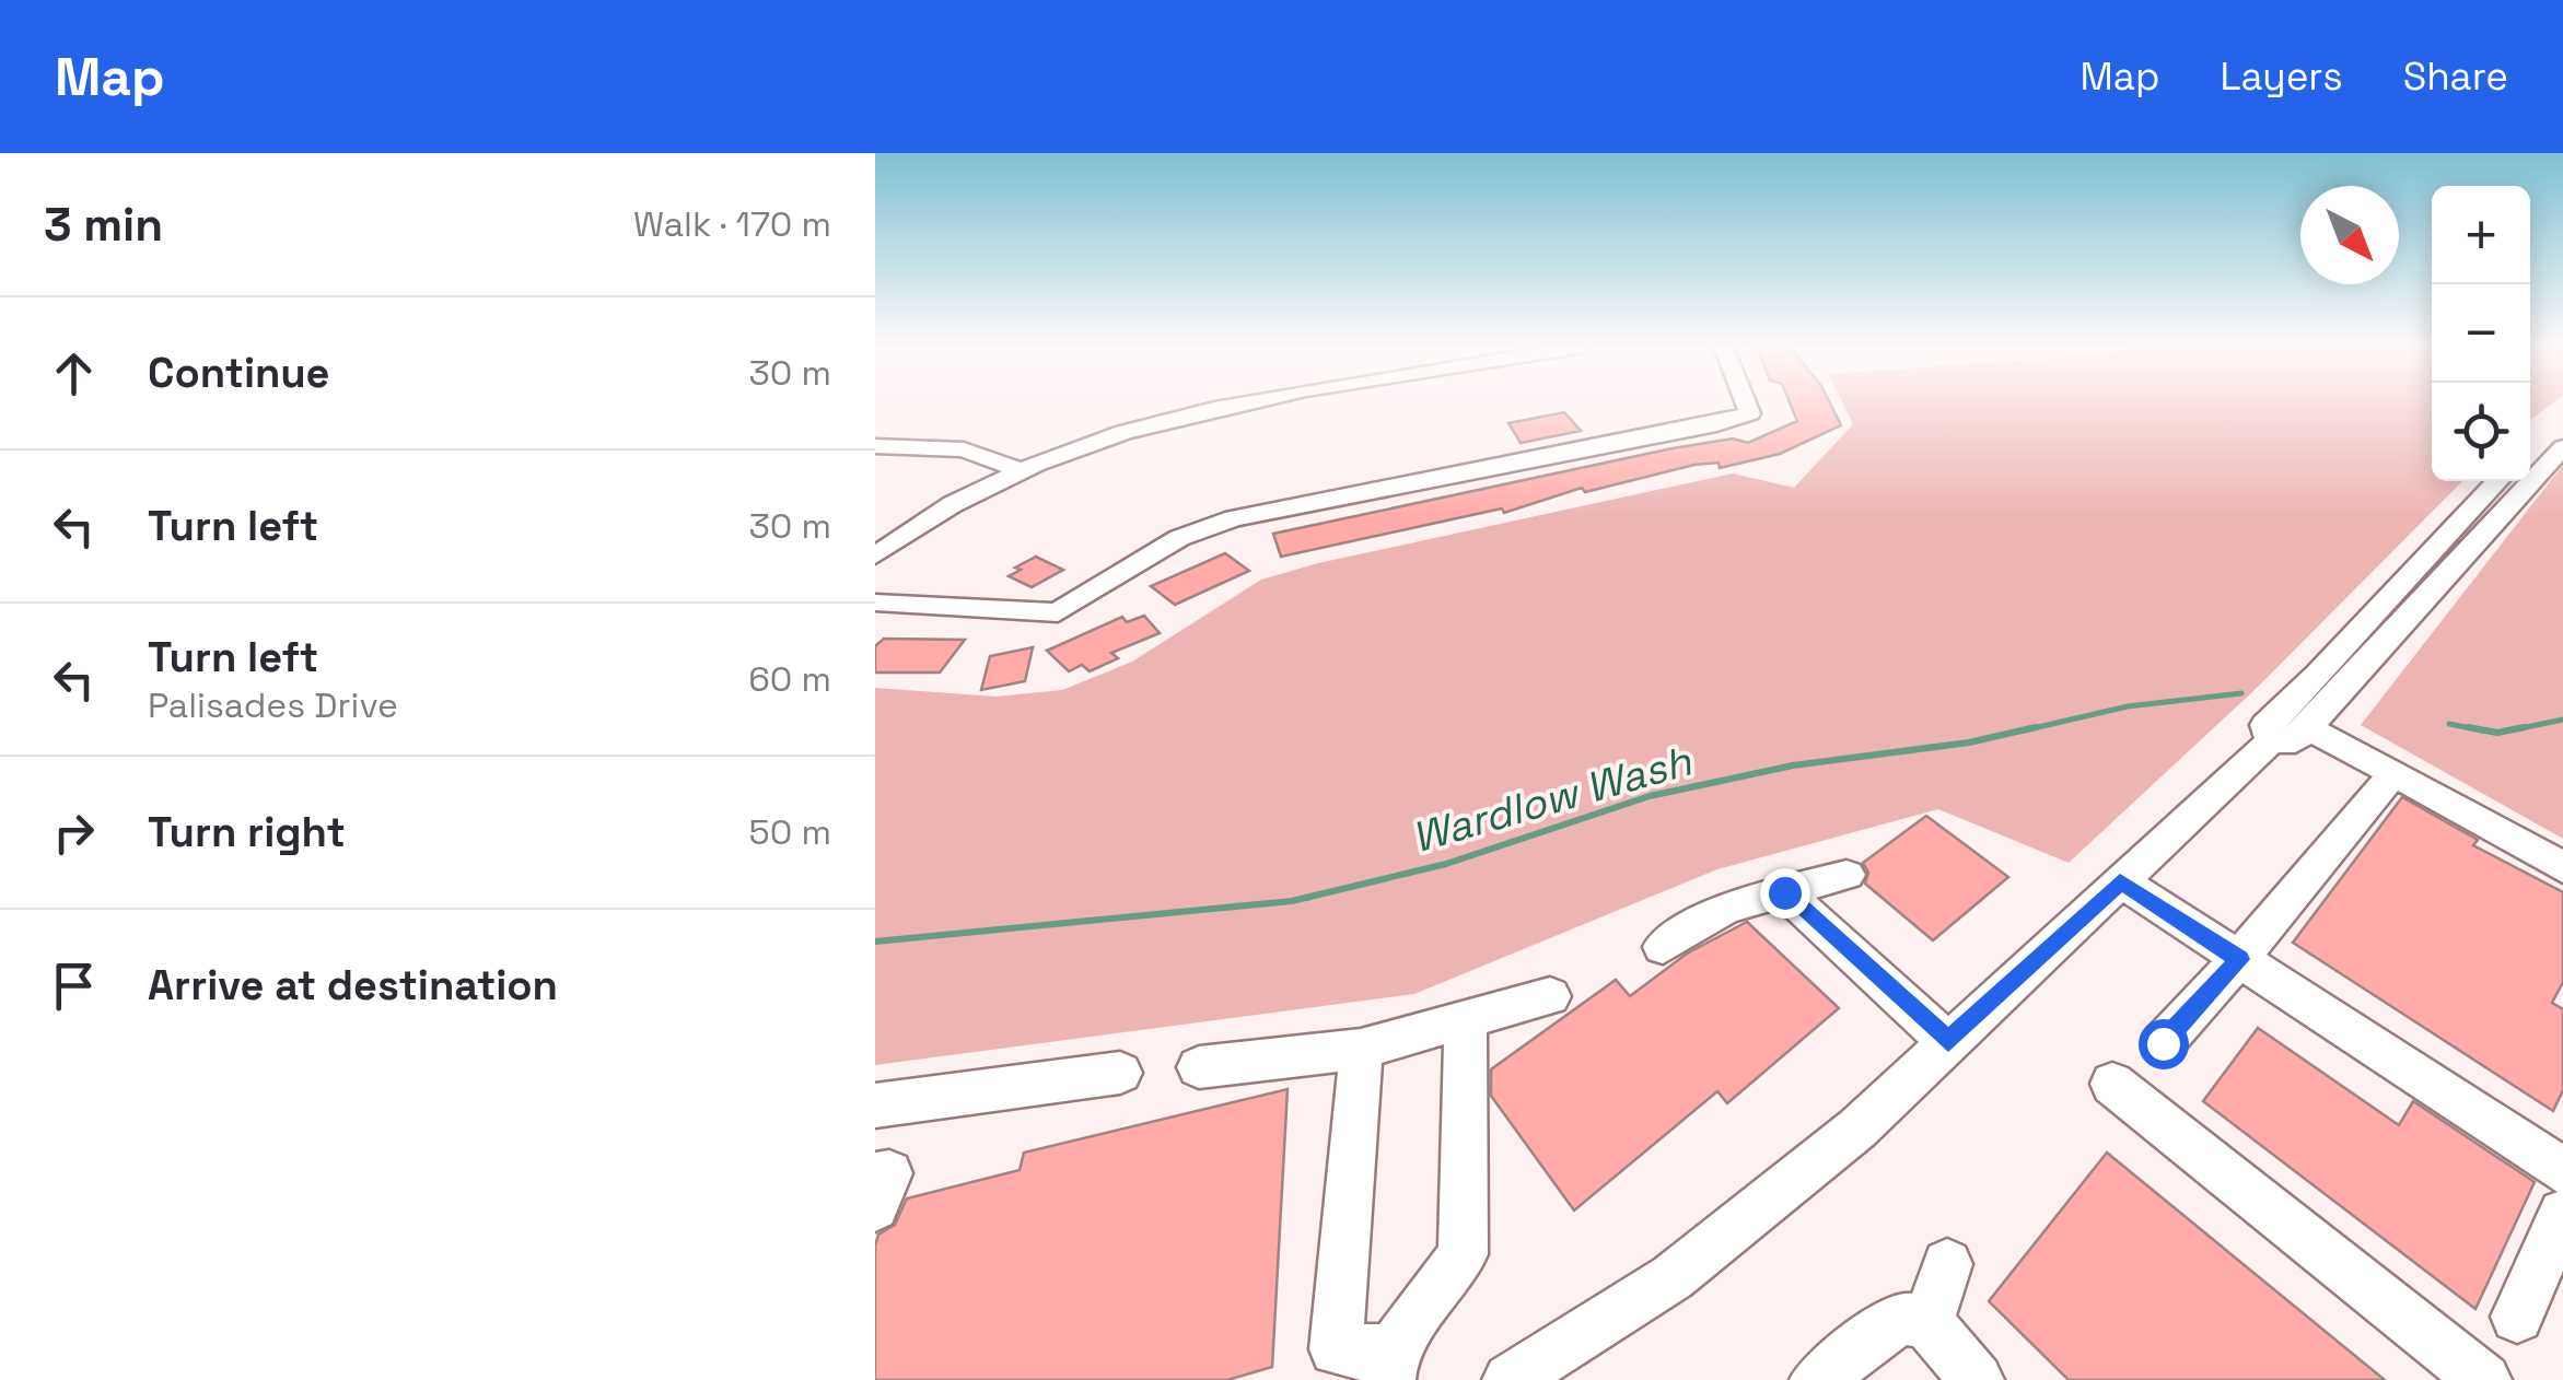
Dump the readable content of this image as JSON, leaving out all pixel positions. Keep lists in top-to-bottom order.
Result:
{
  "water": ["Wardlow Wash"],
  "north": "bottom right",
  "page": {
    "header": "Map",
    "nav": ["Map", "Layers", "Share"],
    "heading": ["3 min", "Walk · 170 m"],
    "map_buttons": ["+", "−"],
    "list": [
      ["Continue", "30 m"],
      ["Turn left", "30 m"],
      ["Turn left", "Palisades Drive", "60 m"],
      ["Turn right", "50 m"],
      "Arrive at destination"
    ]
  }
}
